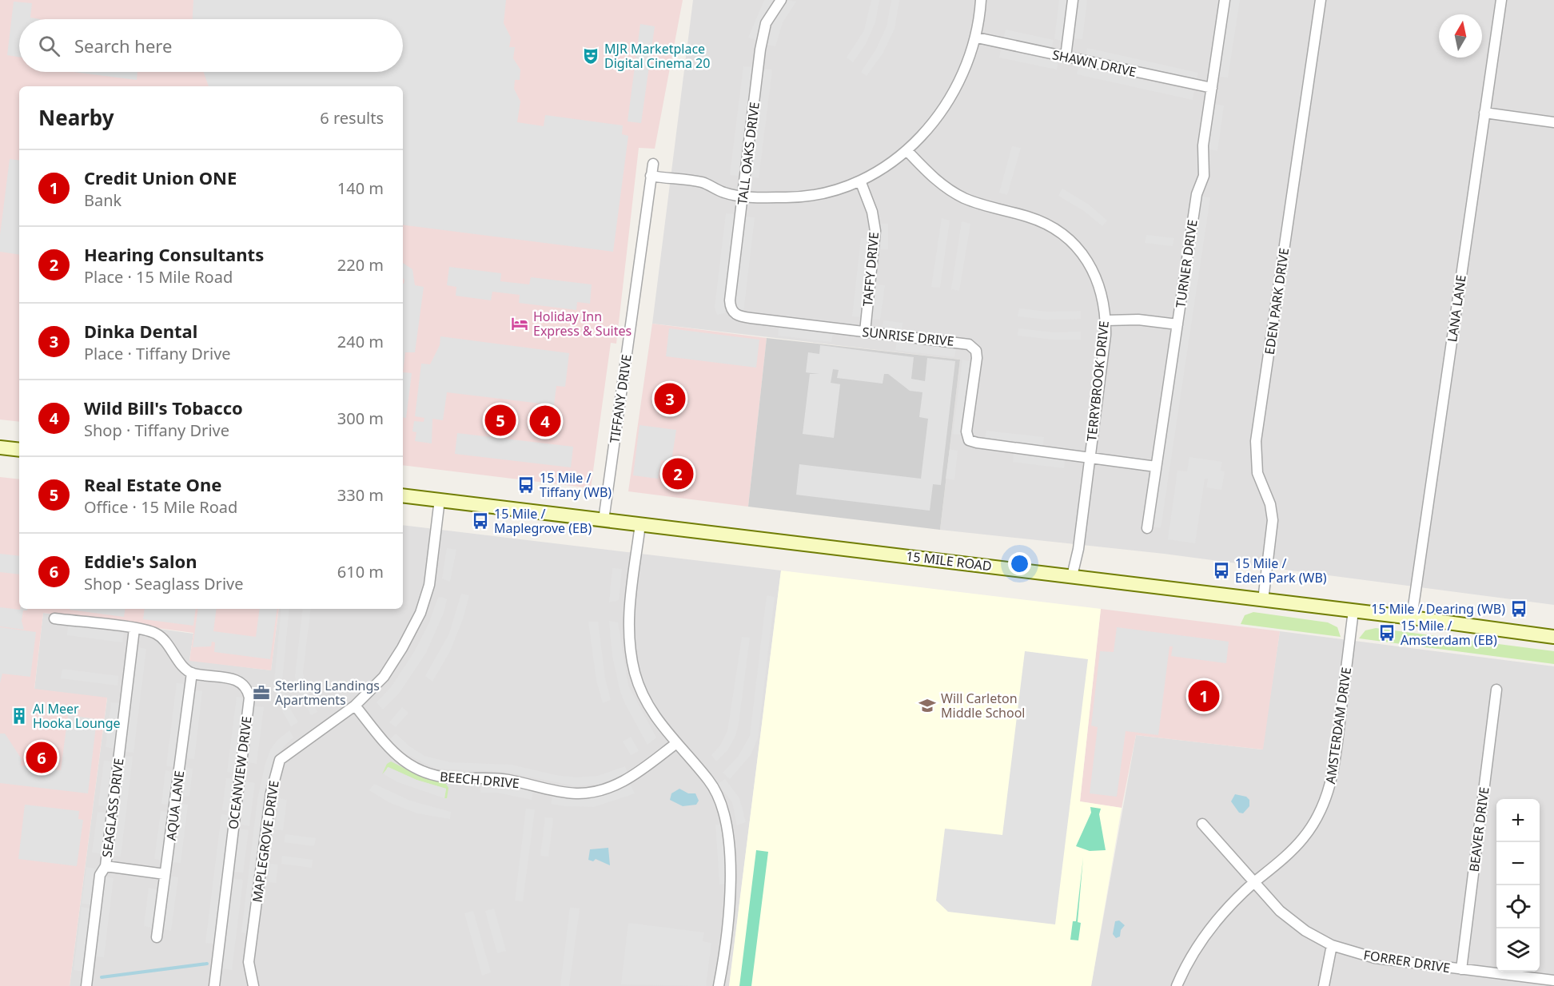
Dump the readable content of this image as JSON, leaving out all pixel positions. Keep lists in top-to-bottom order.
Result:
{
  "streets": {
    "main road": ["15 MILE ROAD"],
    "street": [
      "SHAWN DRIVE",
      "TALL OAKS DRIVE",
      "TURNER DRIVE",
      "TAFFY DRIVE",
      "EDEN PARK DRIVE",
      "LANA LANE",
      "SUNRISE DRIVE",
      "TERRYBROOK DRIVE",
      "TIFFANY DRIVE",
      "AMSTERDAM DRIVE",
      "OCEANVIEW DRIVE",
      "BEECH DRIVE",
      "AQUA LANE",
      "SEAGLASS DRIVE",
      "BEAVER DRIVE",
      "MAPLEGROVE DRIVE",
      "FORRER DRIVE"
    ]
  },
  "crossings": [
    ["SHAWN DRIVE", "TURNER DRIVE"],
    ["TALL OAKS DRIVE", "SUNRISE DRIVE"],
    ["TURNER DRIVE", "SUNRISE DRIVE"],
    ["TAFFY DRIVE", "SUNRISE DRIVE"],
    ["EDEN PARK DRIVE", "15 MILE ROAD"],
    ["LANA LANE", "15 MILE ROAD"],
    ["SUNRISE DRIVE", "TERRYBROOK DRIVE"],
    ["TERRYBROOK DRIVE", "15 MILE ROAD"],
    ["TIFFANY DRIVE", "15 MILE ROAD"],
    ["15 MILE ROAD", "AMSTERDAM DRIVE"],
    ["15 MILE ROAD", "MAPLEGROVE DRIVE"],
    ["AMSTERDAM DRIVE", "FORRER DRIVE"],
    ["OCEANVIEW DRIVE", "AQUA LANE"],
    ["BEECH DRIVE", "MAPLEGROVE DRIVE"],
    ["BEAVER DRIVE", "FORRER DRIVE"]
  ],
  "places": {
    "theatre": ["MJR Marketplace Digital Cinema 20"],
    "hotel": ["Holiday Inn Express & Suites"],
    "bus stop": [
      "15 Mile / Tiffany (WB)",
      "15 Mile / Maplegrove (EB)",
      "15 Mile / Eden Park (WB)",
      "15 Mile / Dearing (WB)",
      "15 Mile / Amsterdam (EB)"
    ],
    "office": ["Sterling Landings Apartments"],
    "school or university": ["Will Carleton Middle School"],
    "building": ["Al Meer Hooka Lounge"]
  },
  "north": "top",
  "page": {
    "search": "Search here",
    "heading": ["Nearby", "6 results"],
    "list": [
      {
        "mark": "1",
        "name": "Credit Union ONE",
        "note": "Bank",
        "value": "140 m"
      },
      {
        "mark": "2",
        "name": "Hearing Consultants",
        "note": "Place · 15 Mile Road",
        "value": "220 m"
      },
      {
        "mark": "3",
        "name": "Dinka Dental",
        "note": "Place · Tiffany Drive",
        "value": "240 m"
      },
      {
        "mark": "4",
        "name": "Wild Bill's Tobacco",
        "note": "Shop · Tiffany Drive",
        "value": "300 m"
      },
      {
        "mark": "5",
        "name": "Real Estate One",
        "note": "Office · 15 Mile Road",
        "value": "330 m"
      },
      {
        "mark": "6",
        "name": "Eddie's Salon",
        "note": "Shop · Seaglass Drive",
        "value": "610 m"
      }
    ],
    "pins": [
      "3",
      "5",
      "4",
      "2",
      "1",
      "6"
    ],
    "map_buttons": ["+", "−"]
  }
}
